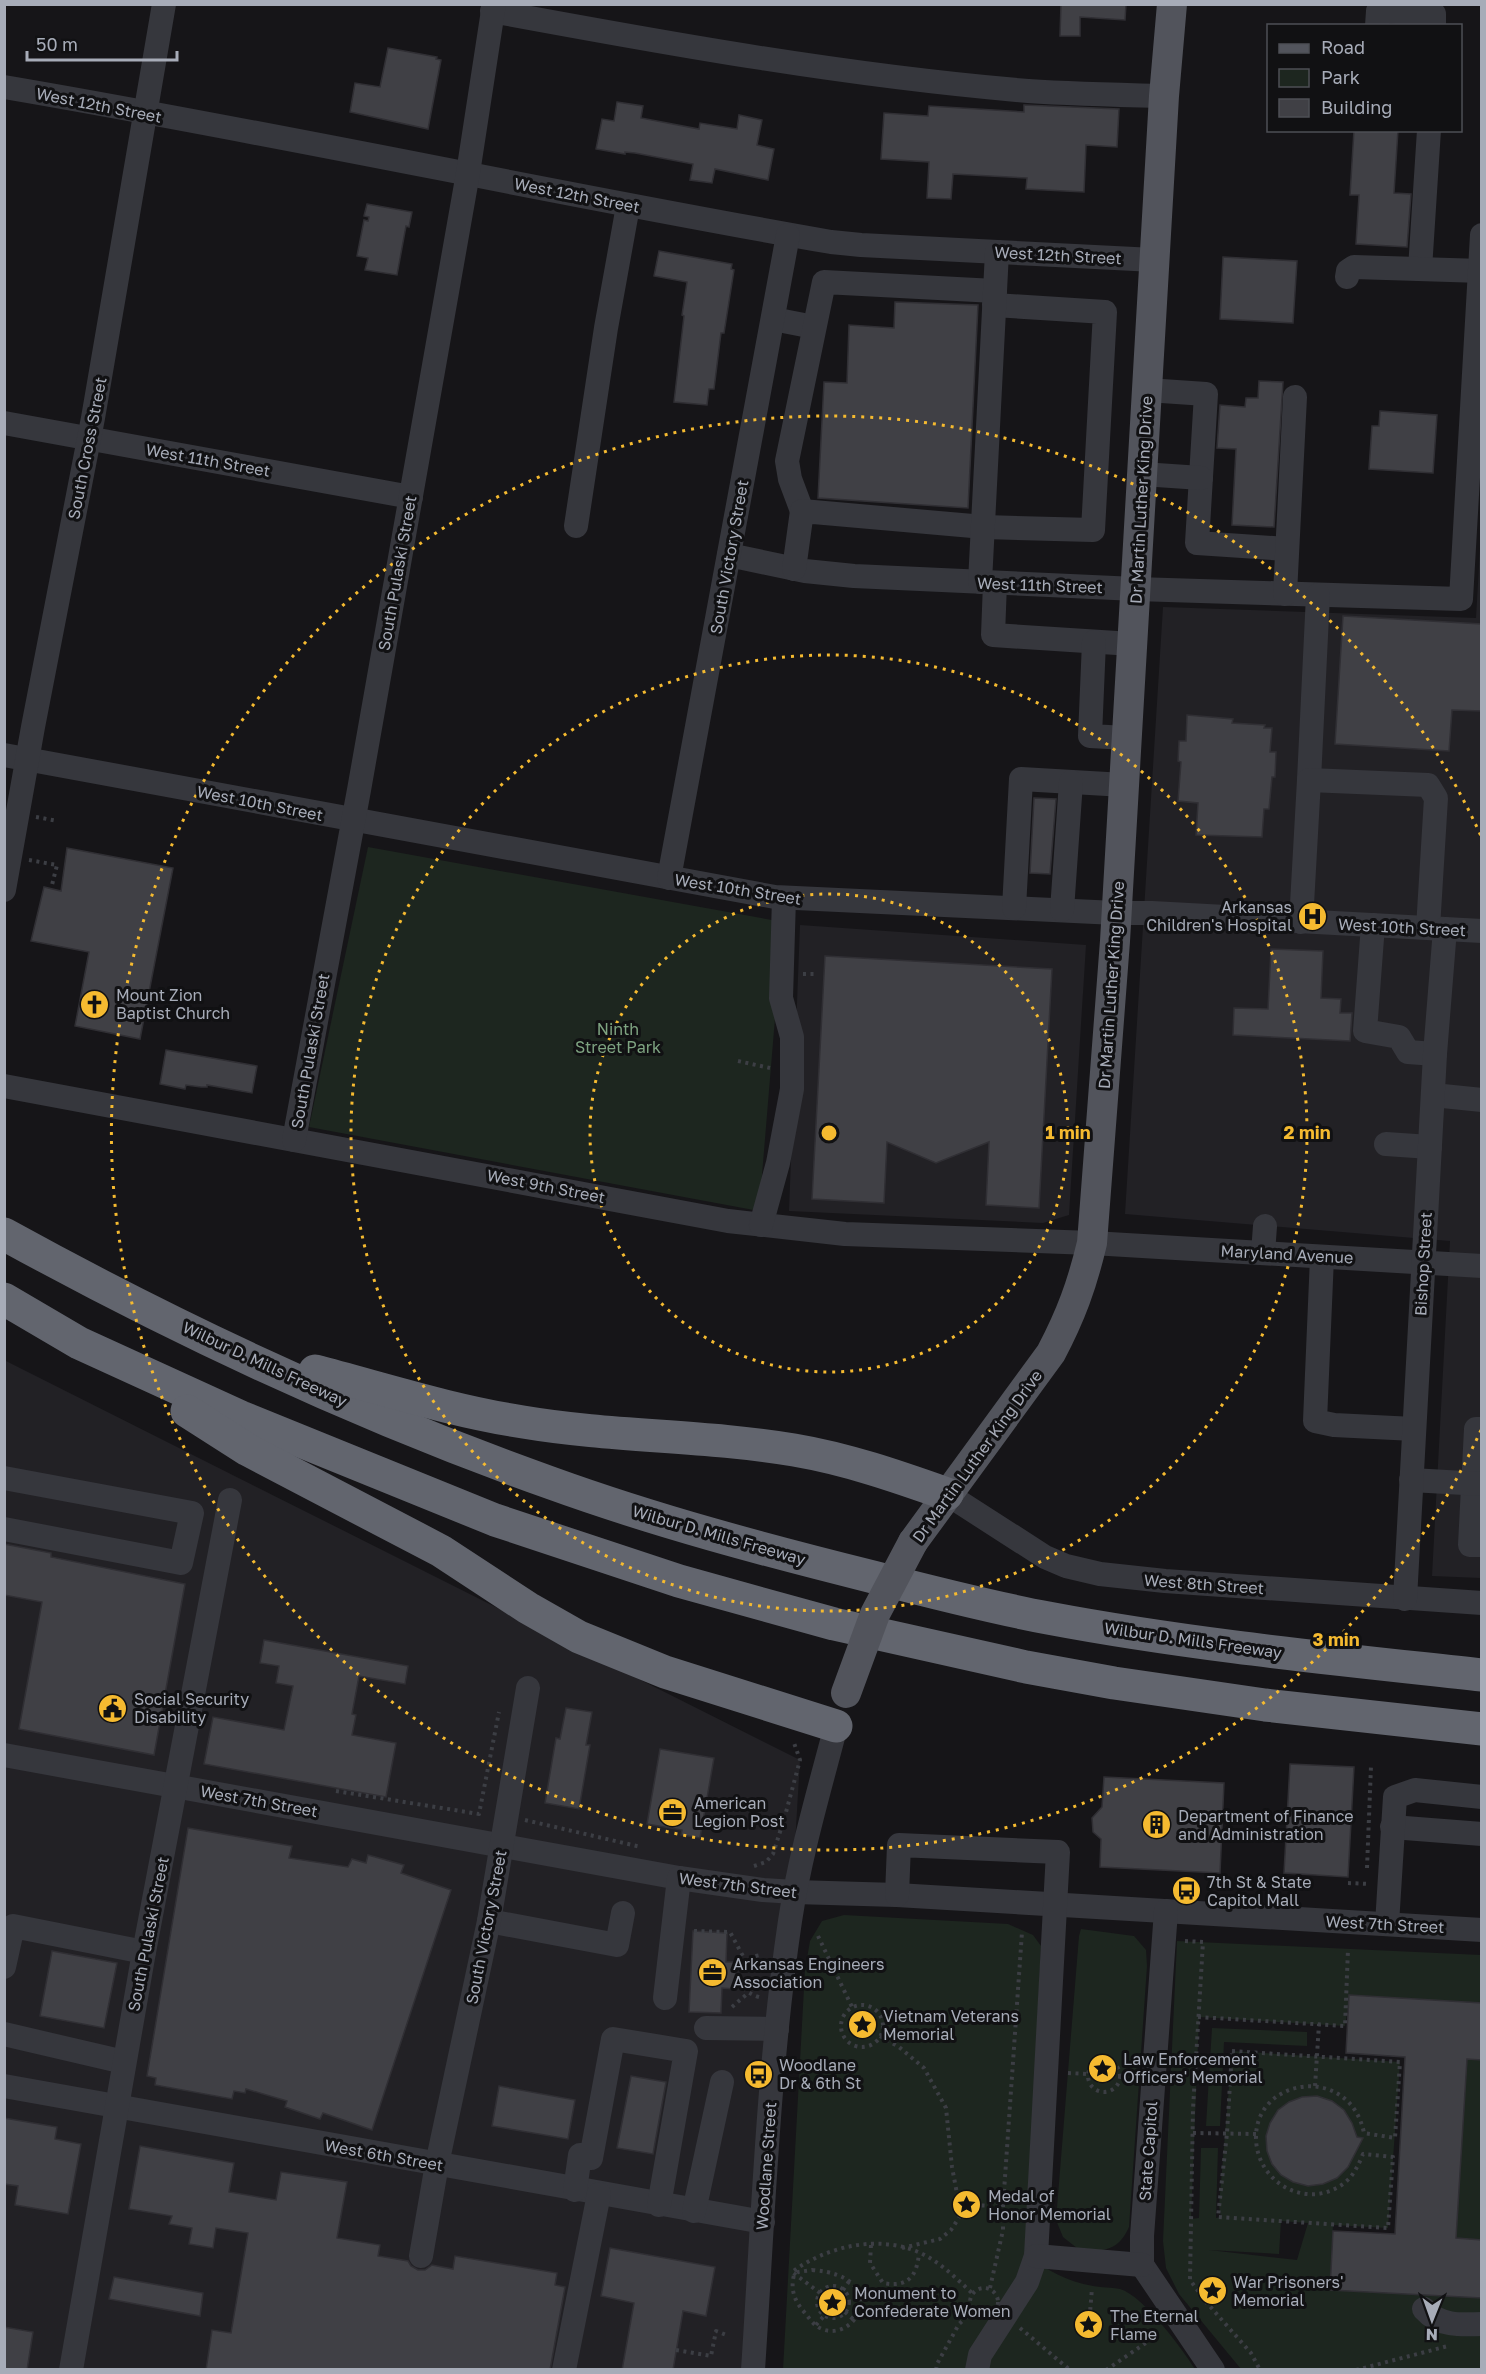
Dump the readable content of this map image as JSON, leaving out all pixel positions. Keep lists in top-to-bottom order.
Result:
{
  "streets": {
    "highway": ["Wilbur D. Mills Freeway"],
    "main road": ["Dr Martin Luther King Drive"],
    "street": [
      "West 12th Street",
      "South Cross Street",
      "West 11th Street",
      "South Victory Street",
      "South Pulaski Street",
      "West 10th Street",
      "West 9th Street",
      "Maryland Avenue",
      "Bishop Street",
      "West 8th Street",
      "West 7th Street",
      "State Capitol",
      "West 6th Street",
      "Woodlane Street"
    ]
  },
  "crossings": [
    ["West 12th Street", "South Cross Street"],
    ["West 12th Street", "Dr Martin Luther King Drive"],
    ["West 12th Street", "South Victory Street"],
    ["West 12th Street", "South Pulaski Street"],
    ["South Cross Street", "West 11th Street"],
    ["South Cross Street", "West 10th Street"],
    ["West 11th Street", "Dr Martin Luther King Drive"],
    ["West 11th Street", "South Victory Street"],
    ["West 11th Street", "South Pulaski Street"],
    ["Dr Martin Luther King Drive", "West 10th Street"],
    ["Dr Martin Luther King Drive", "West 9th Street"],
    ["Dr Martin Luther King Drive", "Maryland Avenue"],
    ["Dr Martin Luther King Drive", "West 8th Street"],
    ["Dr Martin Luther King Drive", "West 7th Street"],
    ["Dr Martin Luther King Drive", "Woodlane Street"],
    ["South Victory Street", "West 10th Street"],
    ["South Victory Street", "West 7th Street"],
    ["South Victory Street", "West 6th Street"],
    ["South Pulaski Street", "West 10th Street"],
    ["South Pulaski Street", "West 9th Street"],
    ["South Pulaski Street", "West 7th Street"],
    ["South Pulaski Street", "West 6th Street"],
    ["West 10th Street", "Bishop Street"],
    ["West 9th Street", "Maryland Avenue"],
    ["Maryland Avenue", "Bishop Street"],
    ["Bishop Street", "West 8th Street"],
    ["West 7th Street", "State Capitol"],
    ["West 7th Street", "Woodlane Street"],
    ["West 6th Street", "Woodlane Street"]
  ],
  "parks": ["Ninth Street Park"],
  "places": {
    "hospital": ["Arkansas Children's Hospital"],
    "church": ["Mount Zion Baptist Church"],
    "public building": ["Social Security Disability"],
    "office": ["American Legion Post", "Arkansas Engineers Association"],
    "building": ["Department of Finance and Administration"],
    "bus stop": ["7th St & State Capitol Mall", "Woodlane Dr & 6th St"],
    "place": [
      "Vietnam Veterans Memorial",
      "Law Enforcement Officers' Memorial",
      "Medal of Honor Memorial",
      "War Prisoners' Memorial",
      "Monument to Confederate Women",
      "The Eternal Flame"
    ]
  },
  "legend": ["Road", "Park", "Building"],
  "scale_bar": "50 m",
  "north": "bottom",
  "rings": ["1 min", "2 min", "3 min"]
}
